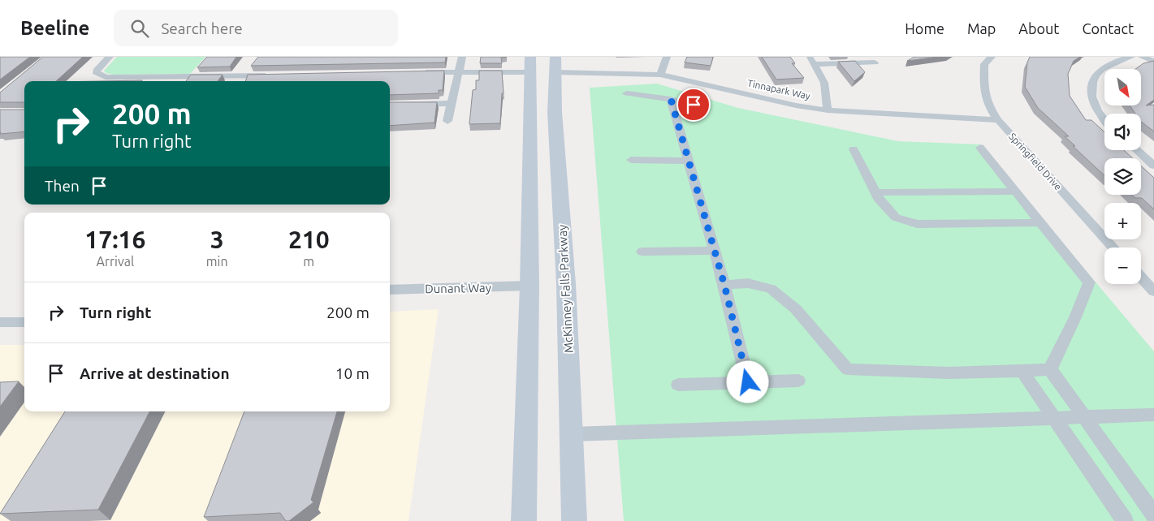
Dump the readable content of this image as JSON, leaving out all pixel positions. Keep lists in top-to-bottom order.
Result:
{
  "streets": {
    "main road": ["McKinney Falls Parkway"],
    "street": ["Tinnapark Way", "Springfield Drive", "Dunant Way"]
  },
  "crossings": [
    ["Tinnapark Way", "Springfield Drive"],
    ["Tinnapark Way", "McKinney Falls Parkway"]
  ],
  "north": "bottom right",
  "page": {
    "header": "Beeline",
    "search": "Search here",
    "nav": [
      "Home",
      "Map",
      "About",
      "Contact"
    ],
    "map_buttons": ["+", "−"],
    "turn": ["200 m", "Turn right"],
    "then": "Then",
    "eta": [
      "17:16",
      "Arrival",
      "3",
      "min",
      "210",
      "m"
    ],
    "list": [
      {
        "name": "Turn right",
        "value": "200 m"
      },
      {
        "name": "Arrive at destination",
        "value": "10 m"
      }
    ]
  }
}
